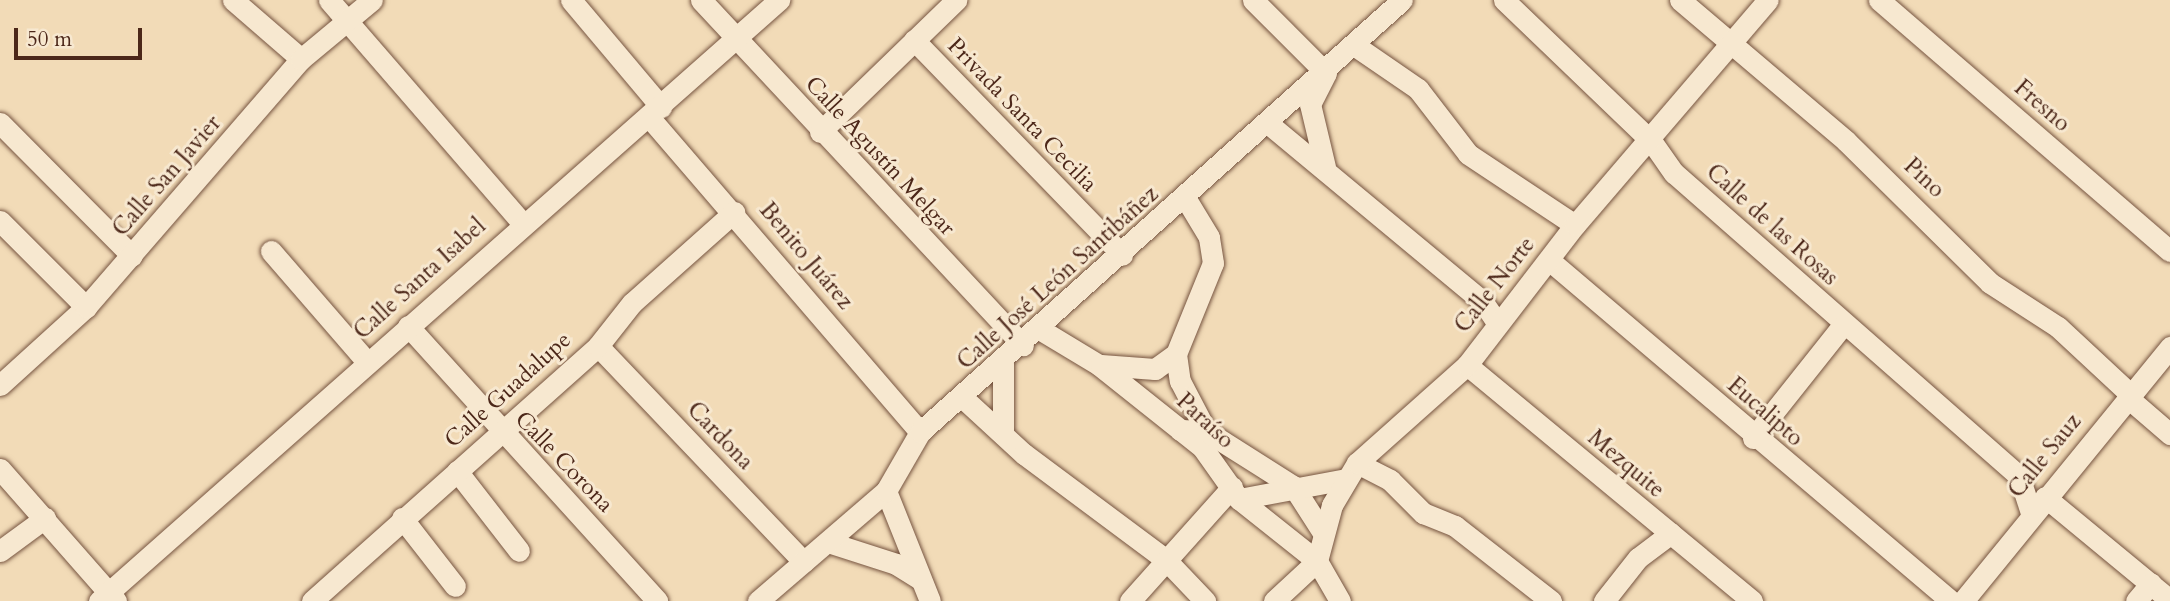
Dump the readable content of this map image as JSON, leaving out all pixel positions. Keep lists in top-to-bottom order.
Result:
{
  "streets": {
    "street": [
      "Fresno",
      "Privada Santa Cecilia",
      "Calle Agustín Melgar",
      "Calle San Javier",
      "Pino",
      "Calle de las Rosas",
      "Benito Juárez",
      "Calle José León Santibáñez",
      "Calle Santa Isabel",
      "Calle Norte",
      "Calle Guadalupe",
      "Eucalipto",
      "Paraíso",
      "Cardona",
      "Calle Sauz",
      "Calle Corona",
      "Mezquite"
    ]
  },
  "crossings": [
    ["Privada Santa Cecilia", "Calle José León Santibáñez"],
    ["Calle Agustín Melgar", "Calle José León Santibáñez"],
    ["Calle Agustín Melgar", "Calle Santa Isabel"],
    ["Pino", "Calle Norte"],
    ["Pino", "Calle Sauz"],
    ["Calle de las Rosas", "Calle Norte"],
    ["Benito Juárez", "Calle José León Santibáñez"],
    ["Benito Juárez", "Calle Santa Isabel"],
    ["Benito Juárez", "Calle Guadalupe"],
    ["Calle José León Santibáñez", "Paraíso"],
    ["Calle José León Santibáñez", "Cardona"],
    ["Calle Santa Isabel", "Calle Corona"],
    ["Calle Norte", "Eucalipto"],
    ["Calle Norte", "Paraíso"],
    ["Calle Norte", "Mezquite"],
    ["Calle Guadalupe", "Cardona"],
    ["Calle Guadalupe", "Calle Corona"]
  ],
  "scale_bar": "50 m"
}
